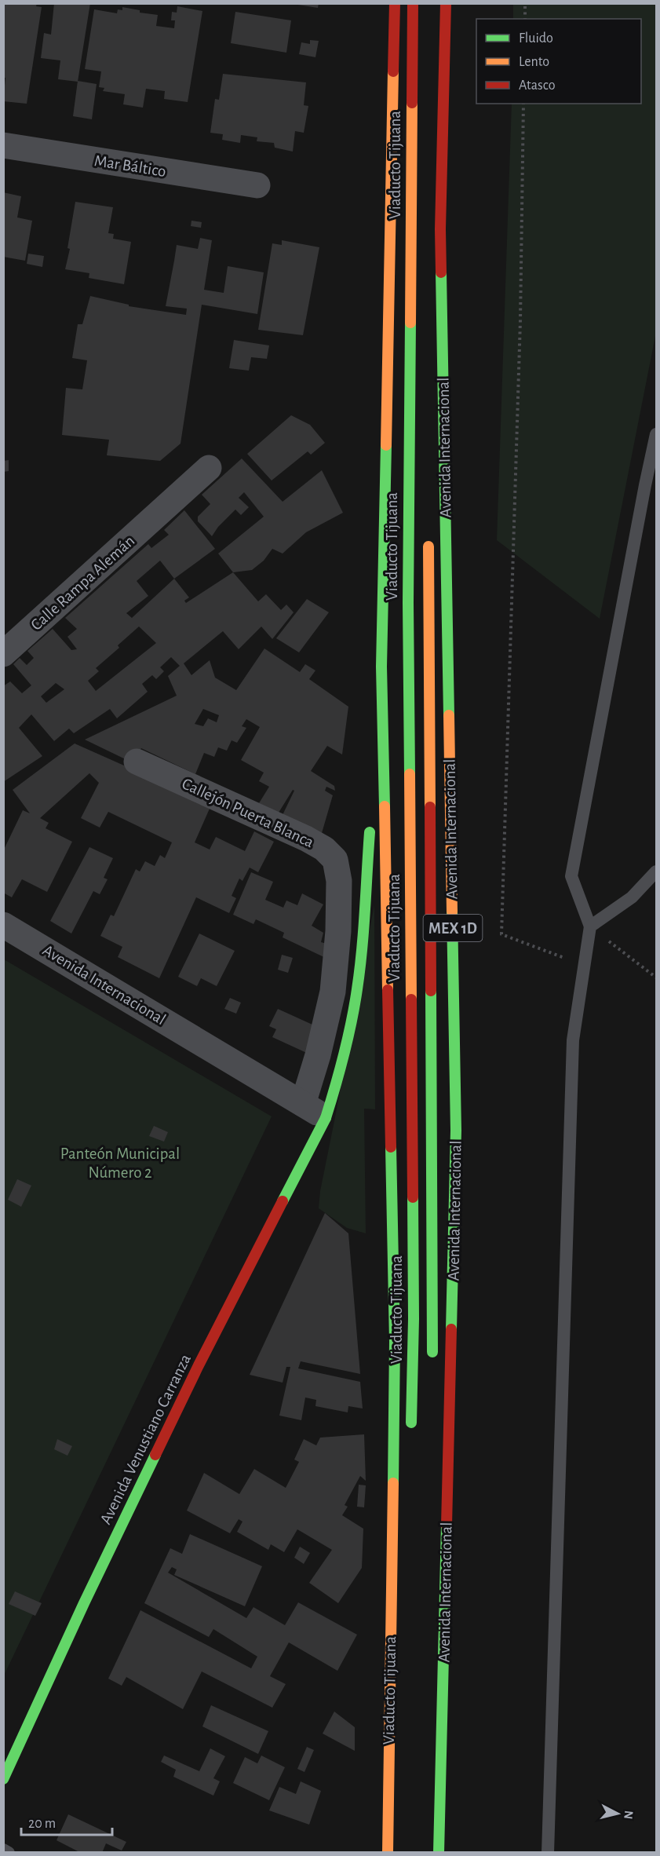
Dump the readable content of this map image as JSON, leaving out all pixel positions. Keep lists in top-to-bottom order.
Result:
{
  "streets": {
    "main road": [
      "Viaducto Tijuana",
      "Avenida Internacional",
      "MEX 1D",
      "Avenida Venustiano Carranza"
    ],
    "street": ["Mar Báltico", "Calle Rampa Alemán", "Callejón Puerta Blanca"]
  },
  "crossings": [
    ["Avenida Internacional", "Callejón Puerta Blanca"],
    ["Avenida Internacional", "Avenida Venustiano Carranza"]
  ],
  "parks": ["Panteón Municipal Número 2"],
  "legend": ["Fluido", "Lento", "Atasco"],
  "scale_bar": "20 m",
  "north": "right"
}
